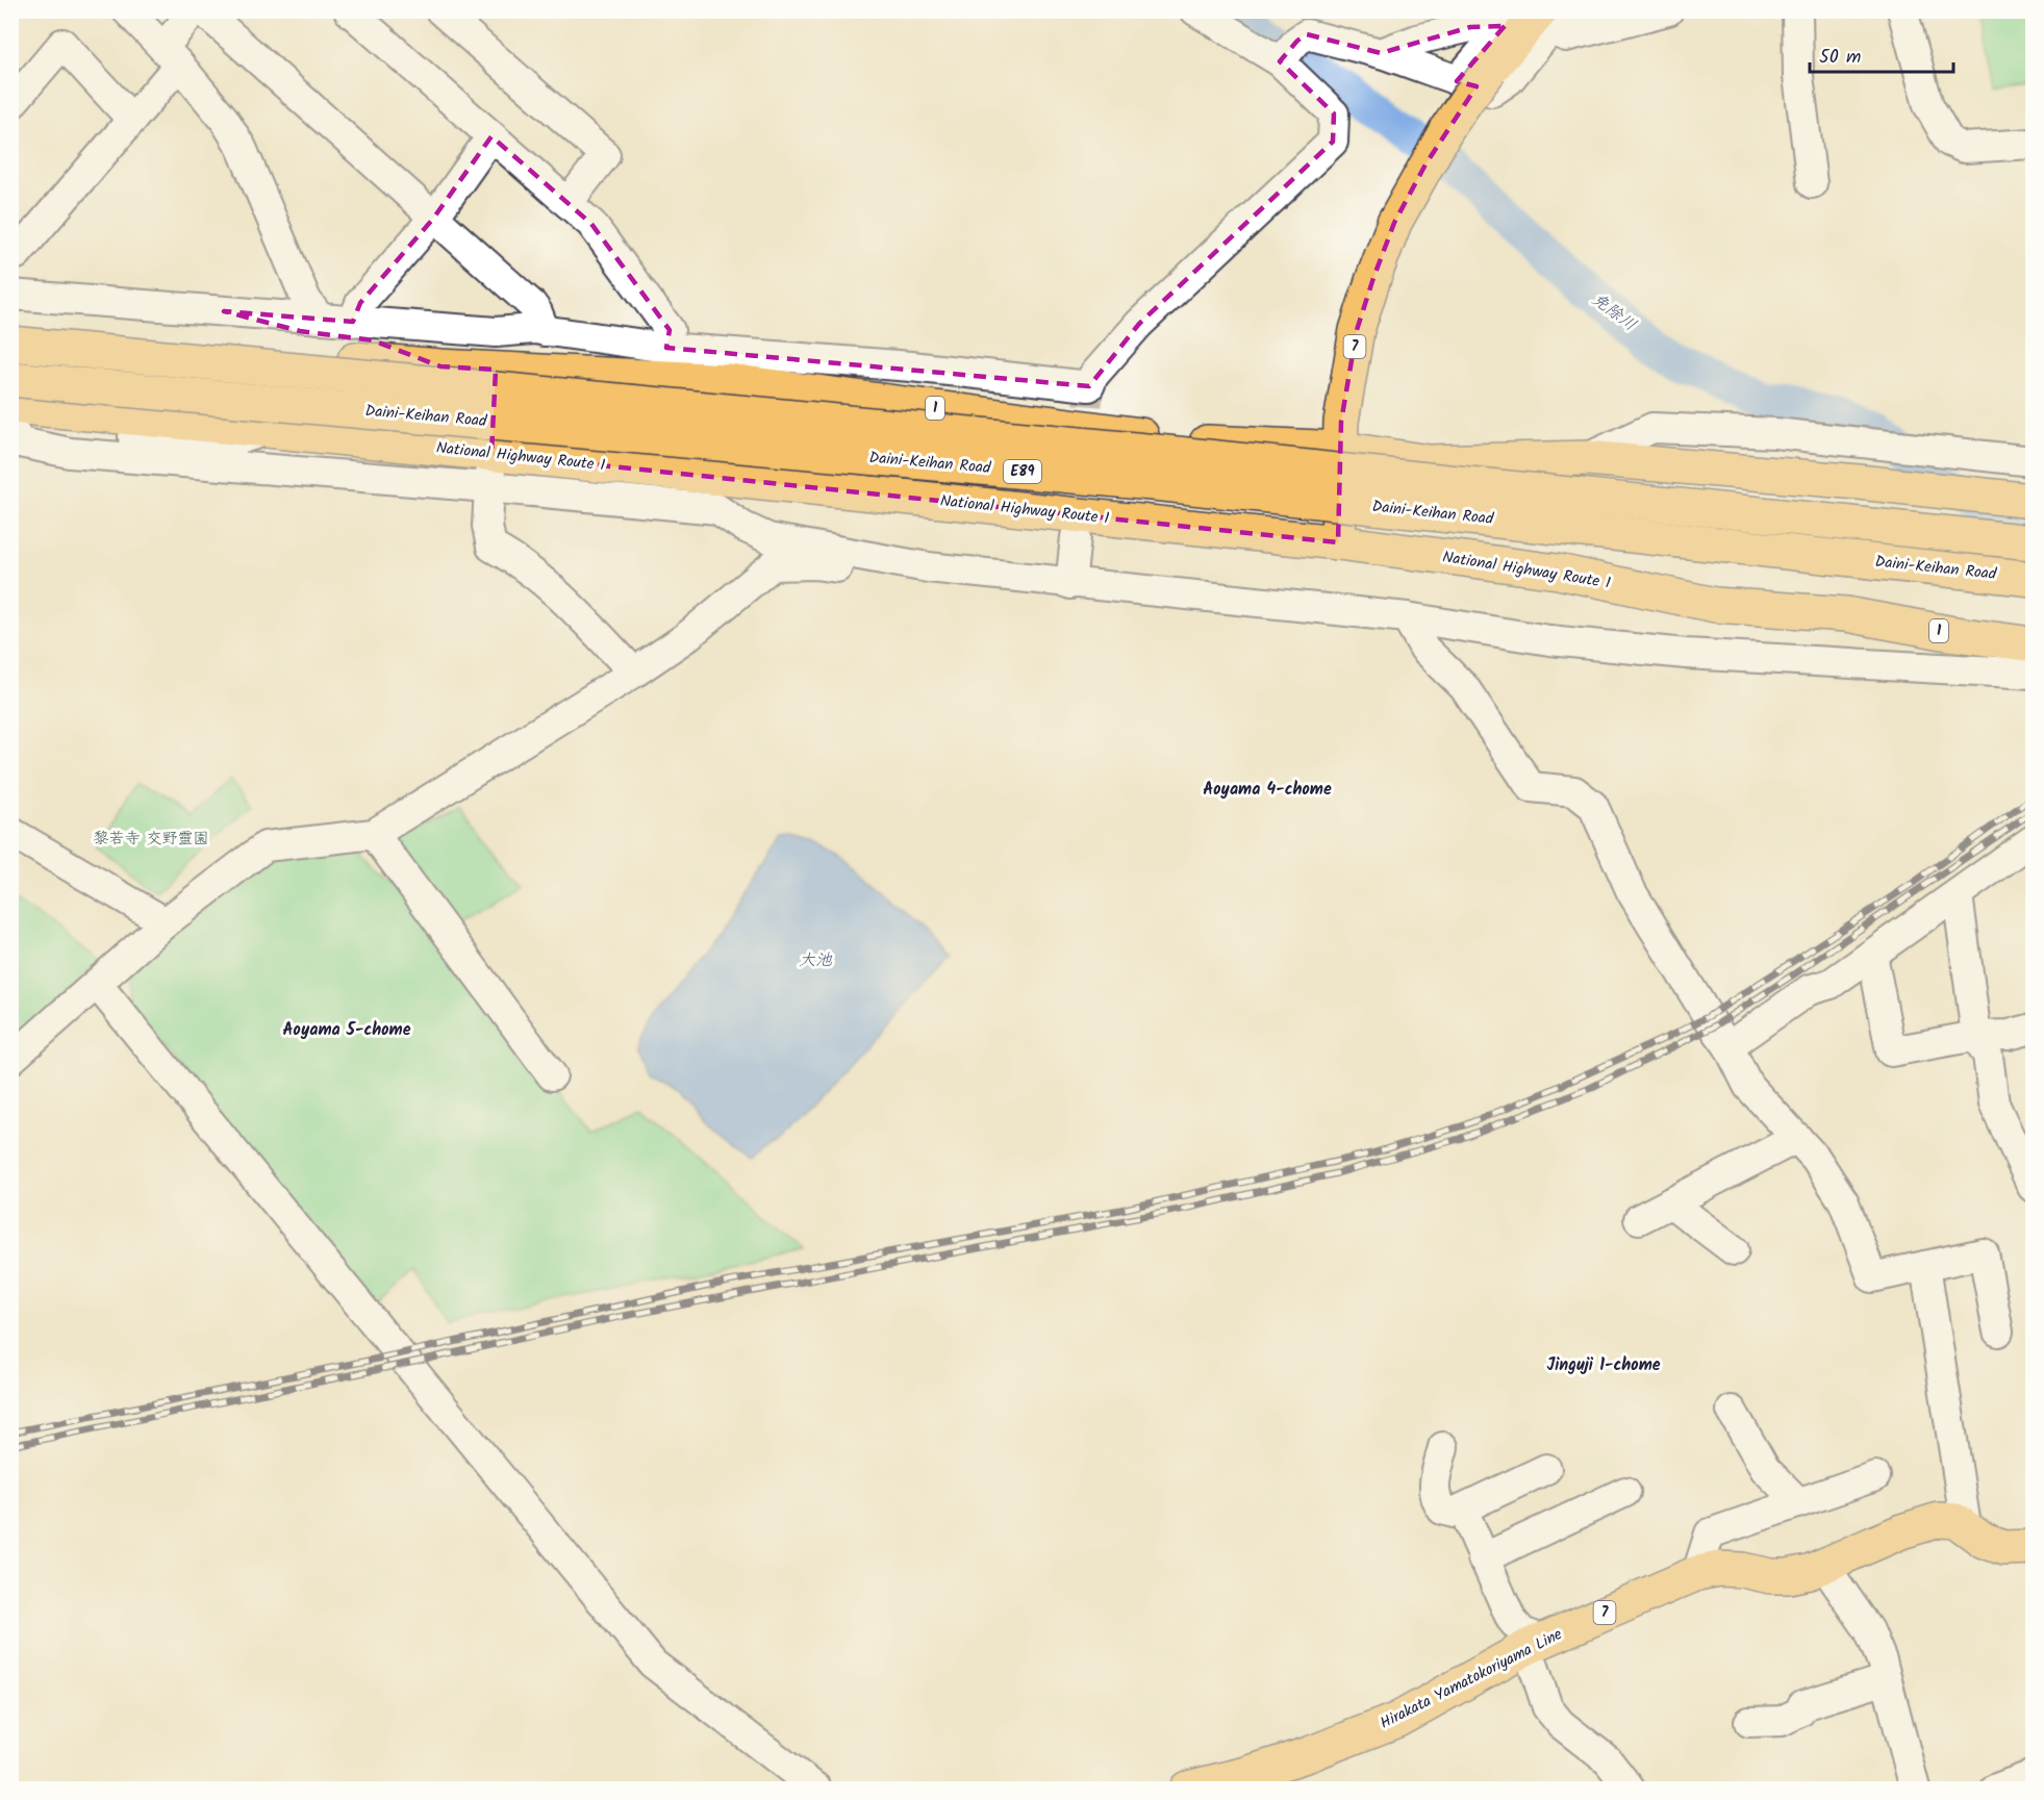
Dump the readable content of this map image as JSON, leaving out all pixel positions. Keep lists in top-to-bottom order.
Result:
{
  "streets": {
    "main road": [
      "7",
      "1",
      "Daini-Keihan Road",
      "National Highway Route 1",
      "E89",
      "Hirakata Yamatokoriyama Line"
    ]
  },
  "crossings": [
    ["7", "1"],
    ["7", "National Highway Route 1"]
  ],
  "districts": ["Aoyama 4-chome", "Aoyama 5-chome", "Jinguji 1-chome"],
  "water": ["免除川", "大池"],
  "parks": ["黎若寺 交野靈園"],
  "scale_bar": "50 m"
}
